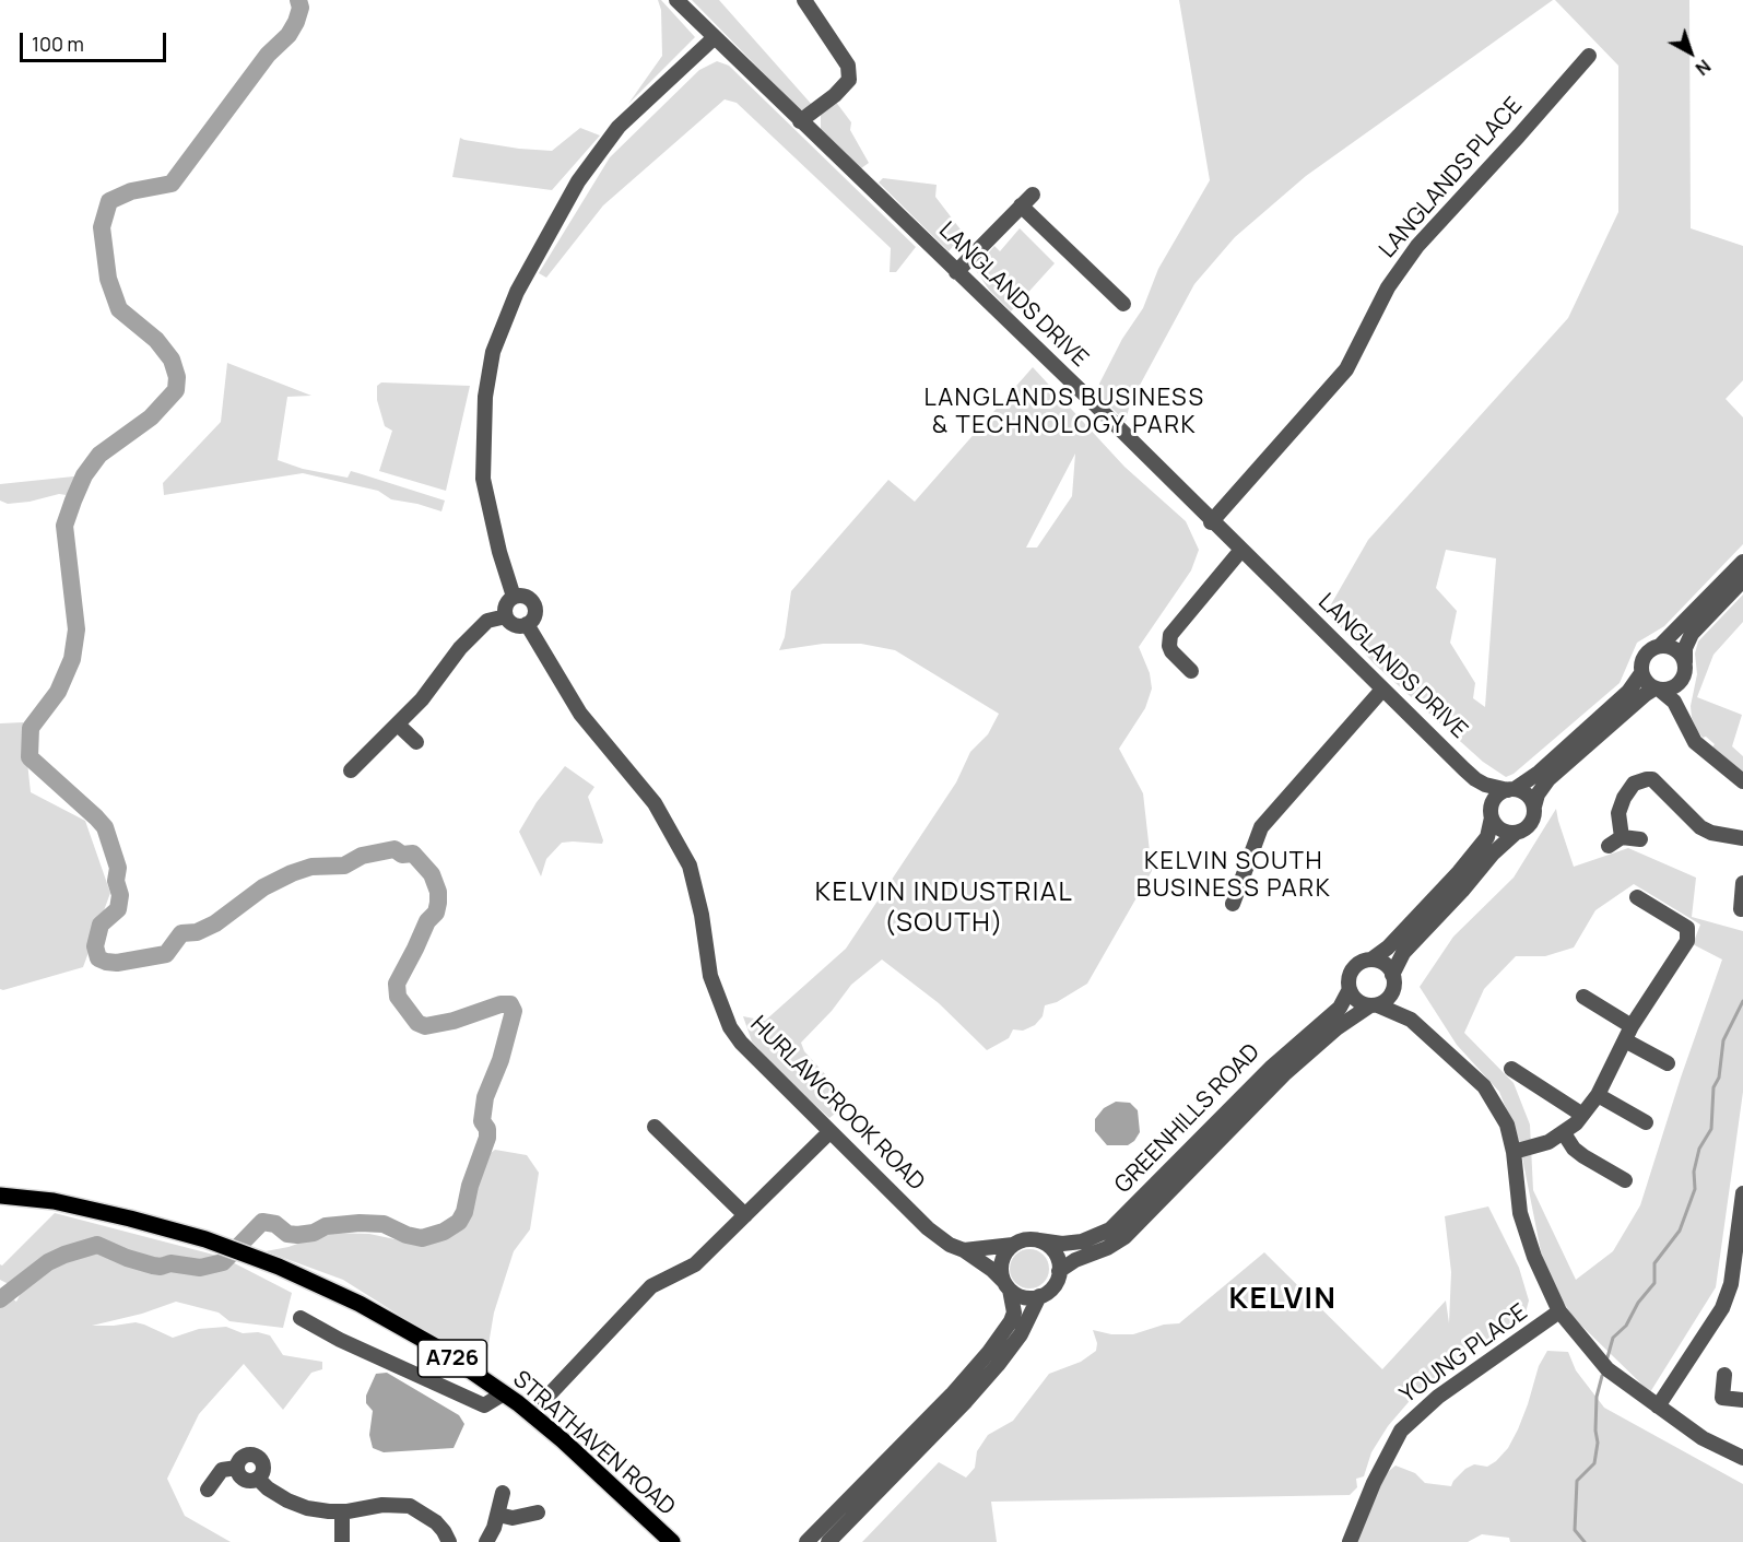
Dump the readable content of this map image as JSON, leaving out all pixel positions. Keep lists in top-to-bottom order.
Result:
{
  "streets": {
    "main road": ["A726", "STRATHAVEN ROAD"],
    "street": [
      "LANGLANDS PLACE",
      "LANGLANDS DRIVE",
      "HURLAWCROOK ROAD",
      "GREENHILLS ROAD",
      "YOUNG PLACE"
    ]
  },
  "crossings": [
    ["LANGLANDS PLACE", "LANGLANDS DRIVE"],
    ["HURLAWCROOK ROAD", "GREENHILLS ROAD"]
  ],
  "districts": [
    "LANGLANDS BUSINESS & TECHNOLOGY PARK",
    "KELVIN SOUTH BUSINESS PARK",
    "KELVIN INDUSTRIAL (SOUTH)",
    "KELVIN"
  ],
  "scale_bar": "100 m",
  "north": "bottom right"
}
